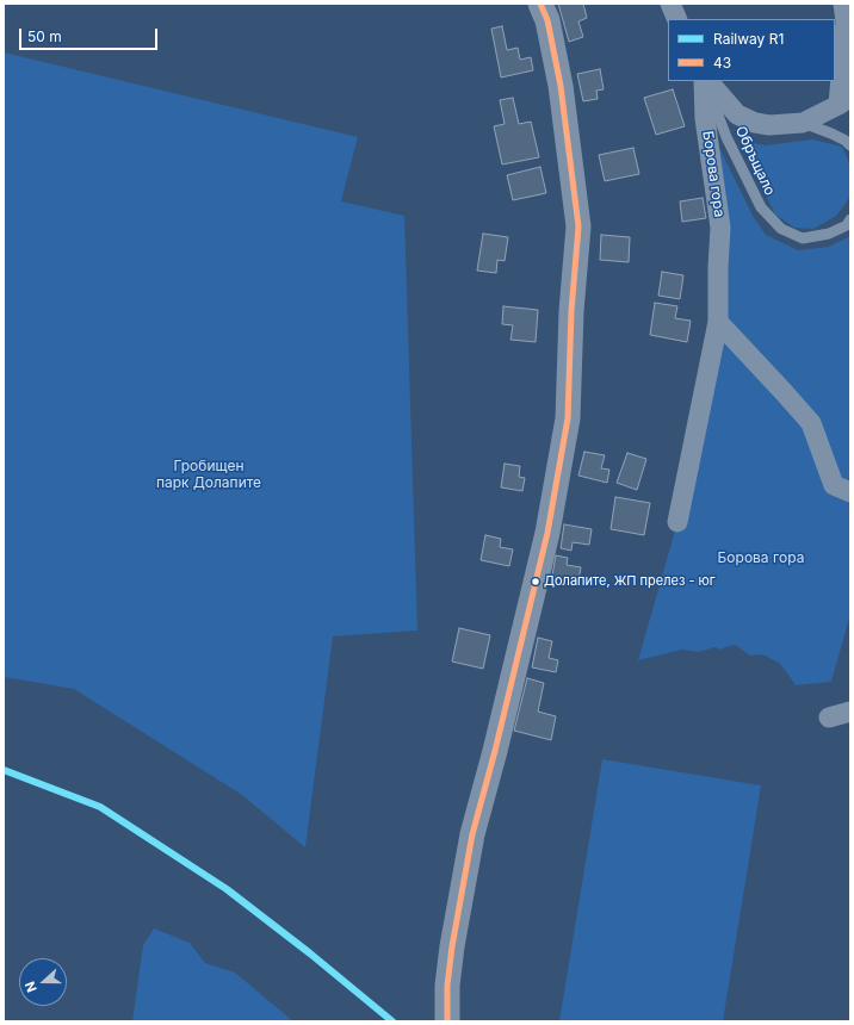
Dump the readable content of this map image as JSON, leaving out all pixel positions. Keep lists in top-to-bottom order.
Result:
{
  "streets": {
    "street": ["Борова гора"],
    "lane": ["Обръщало"]
  },
  "parks": ["Гробищен парк Долапите", "Борова гора"],
  "places": ["Долапите, ЖП прелез - юг"],
  "lines": ["transit line 43", "rail line R1"],
  "legend": ["Railway R1", "43"],
  "scale_bar": "50 m",
  "north": "left"
}
